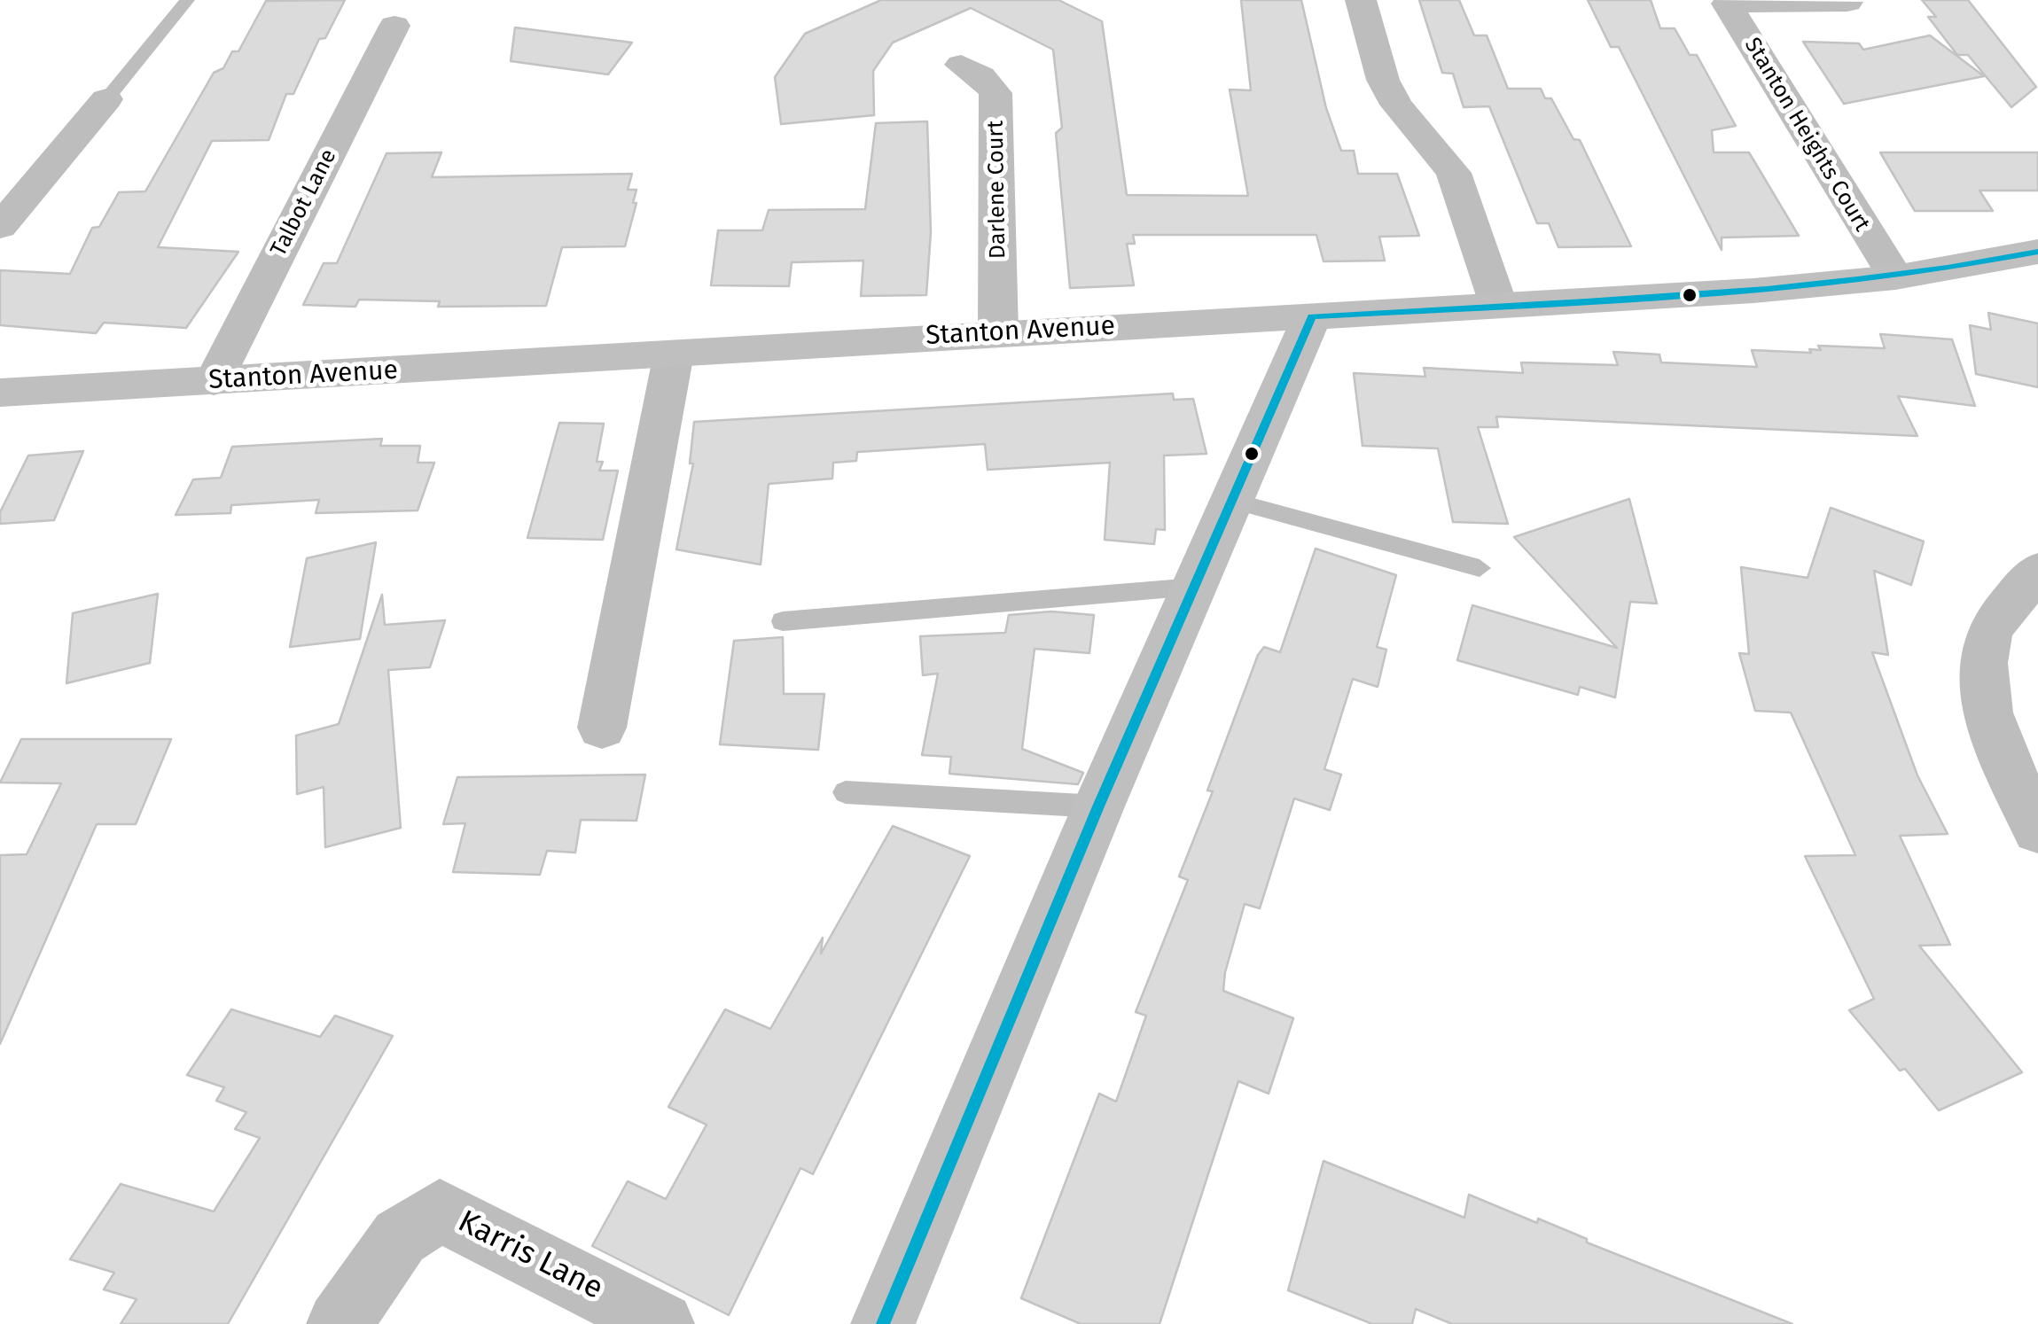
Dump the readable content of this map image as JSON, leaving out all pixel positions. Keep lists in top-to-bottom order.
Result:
{
  "streets": {
    "street": [
      "Stanton Heights Court",
      "Darlene Court",
      "Talbot Lane",
      "Stanton Avenue",
      "Karris Lane"
    ]
  },
  "crossings": [
    ["Stanton Heights Court", "Stanton Avenue"],
    ["Darlene Court", "Stanton Avenue"],
    ["Talbot Lane", "Stanton Avenue"]
  ]
}
